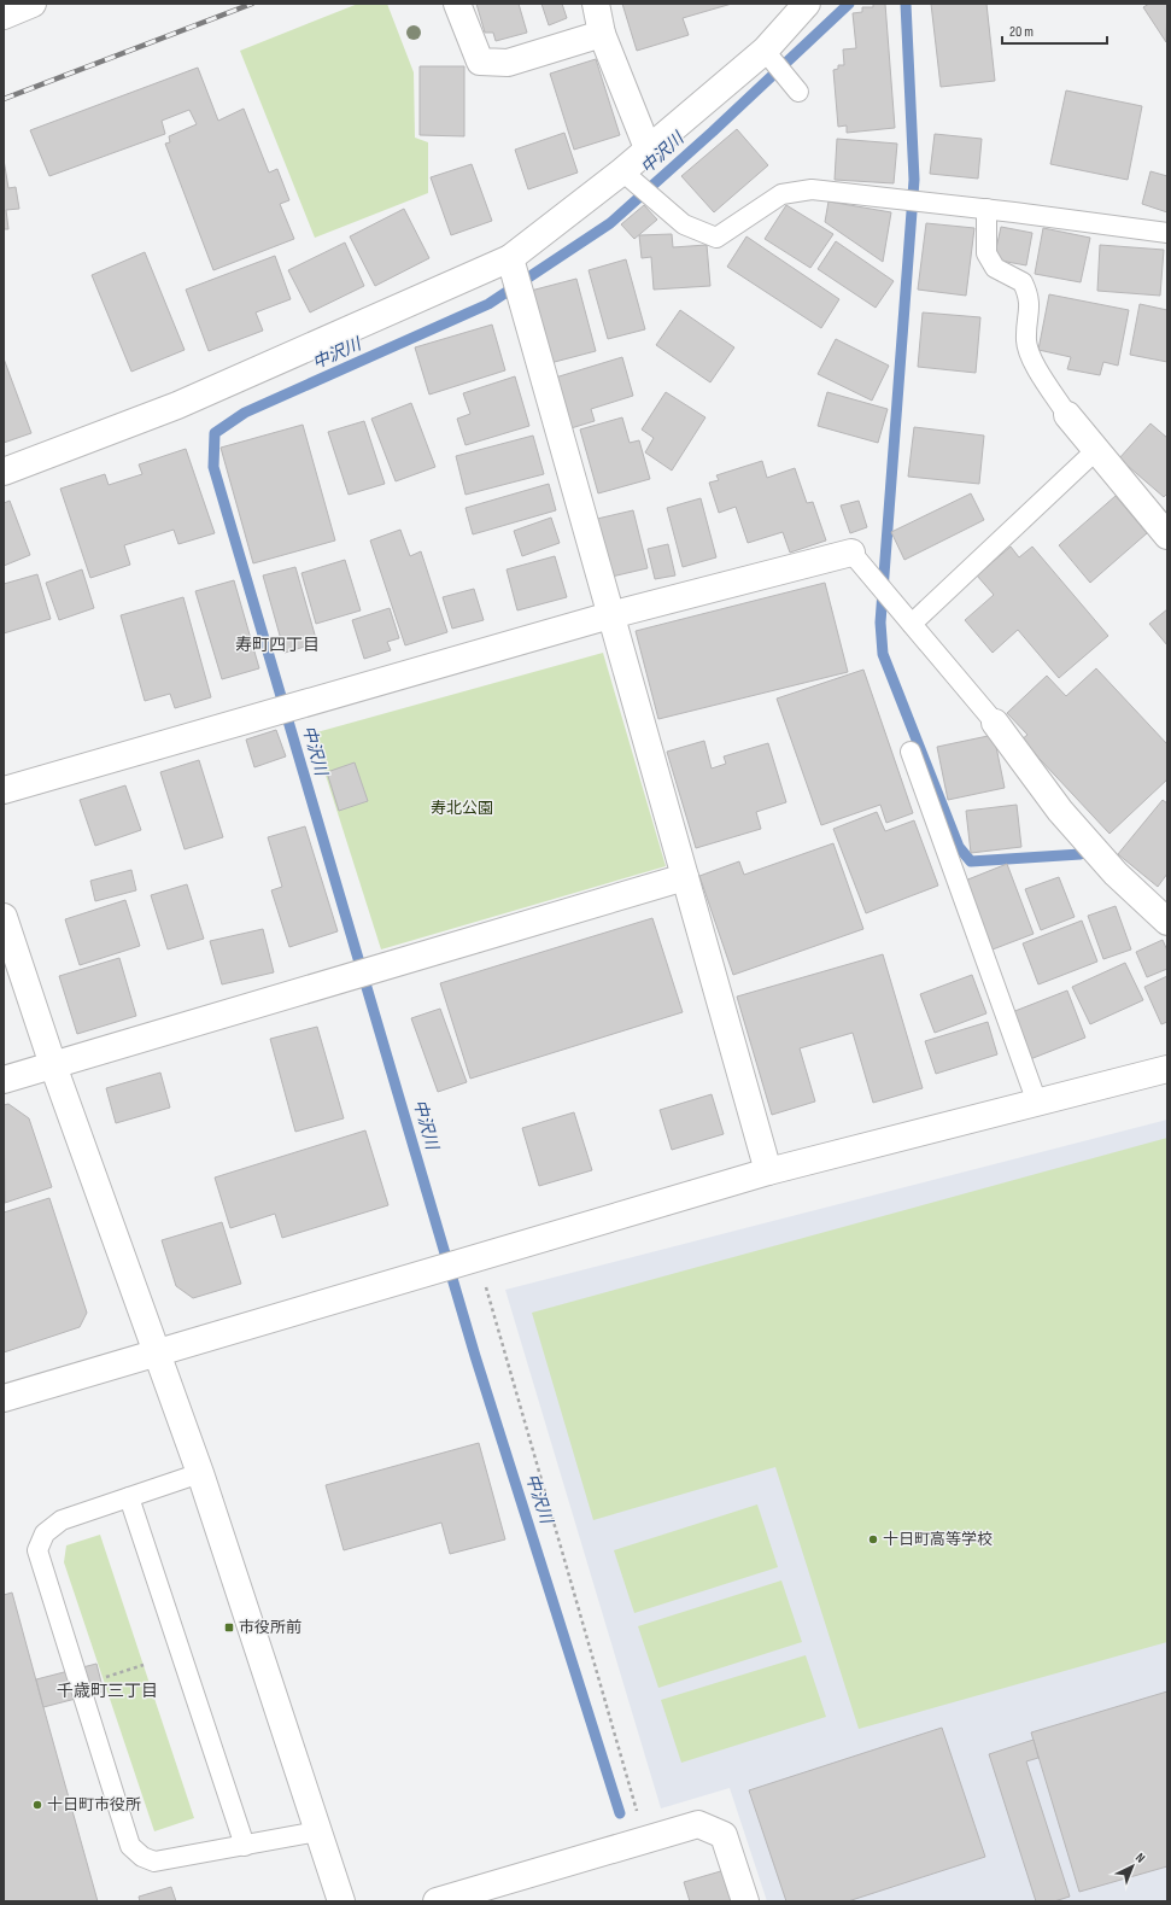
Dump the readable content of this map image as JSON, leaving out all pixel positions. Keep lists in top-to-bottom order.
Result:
{
  "districts": ["寿町四丁目", "千歳町三丁目"],
  "water": ["中沢川"],
  "parks": ["寿北公園"],
  "places": {
    "other": ["十日町高等学校", "十日町市役所"],
    "transit": ["市役所前"]
  },
  "scale_bar": "20 m",
  "north": "top right"
}
